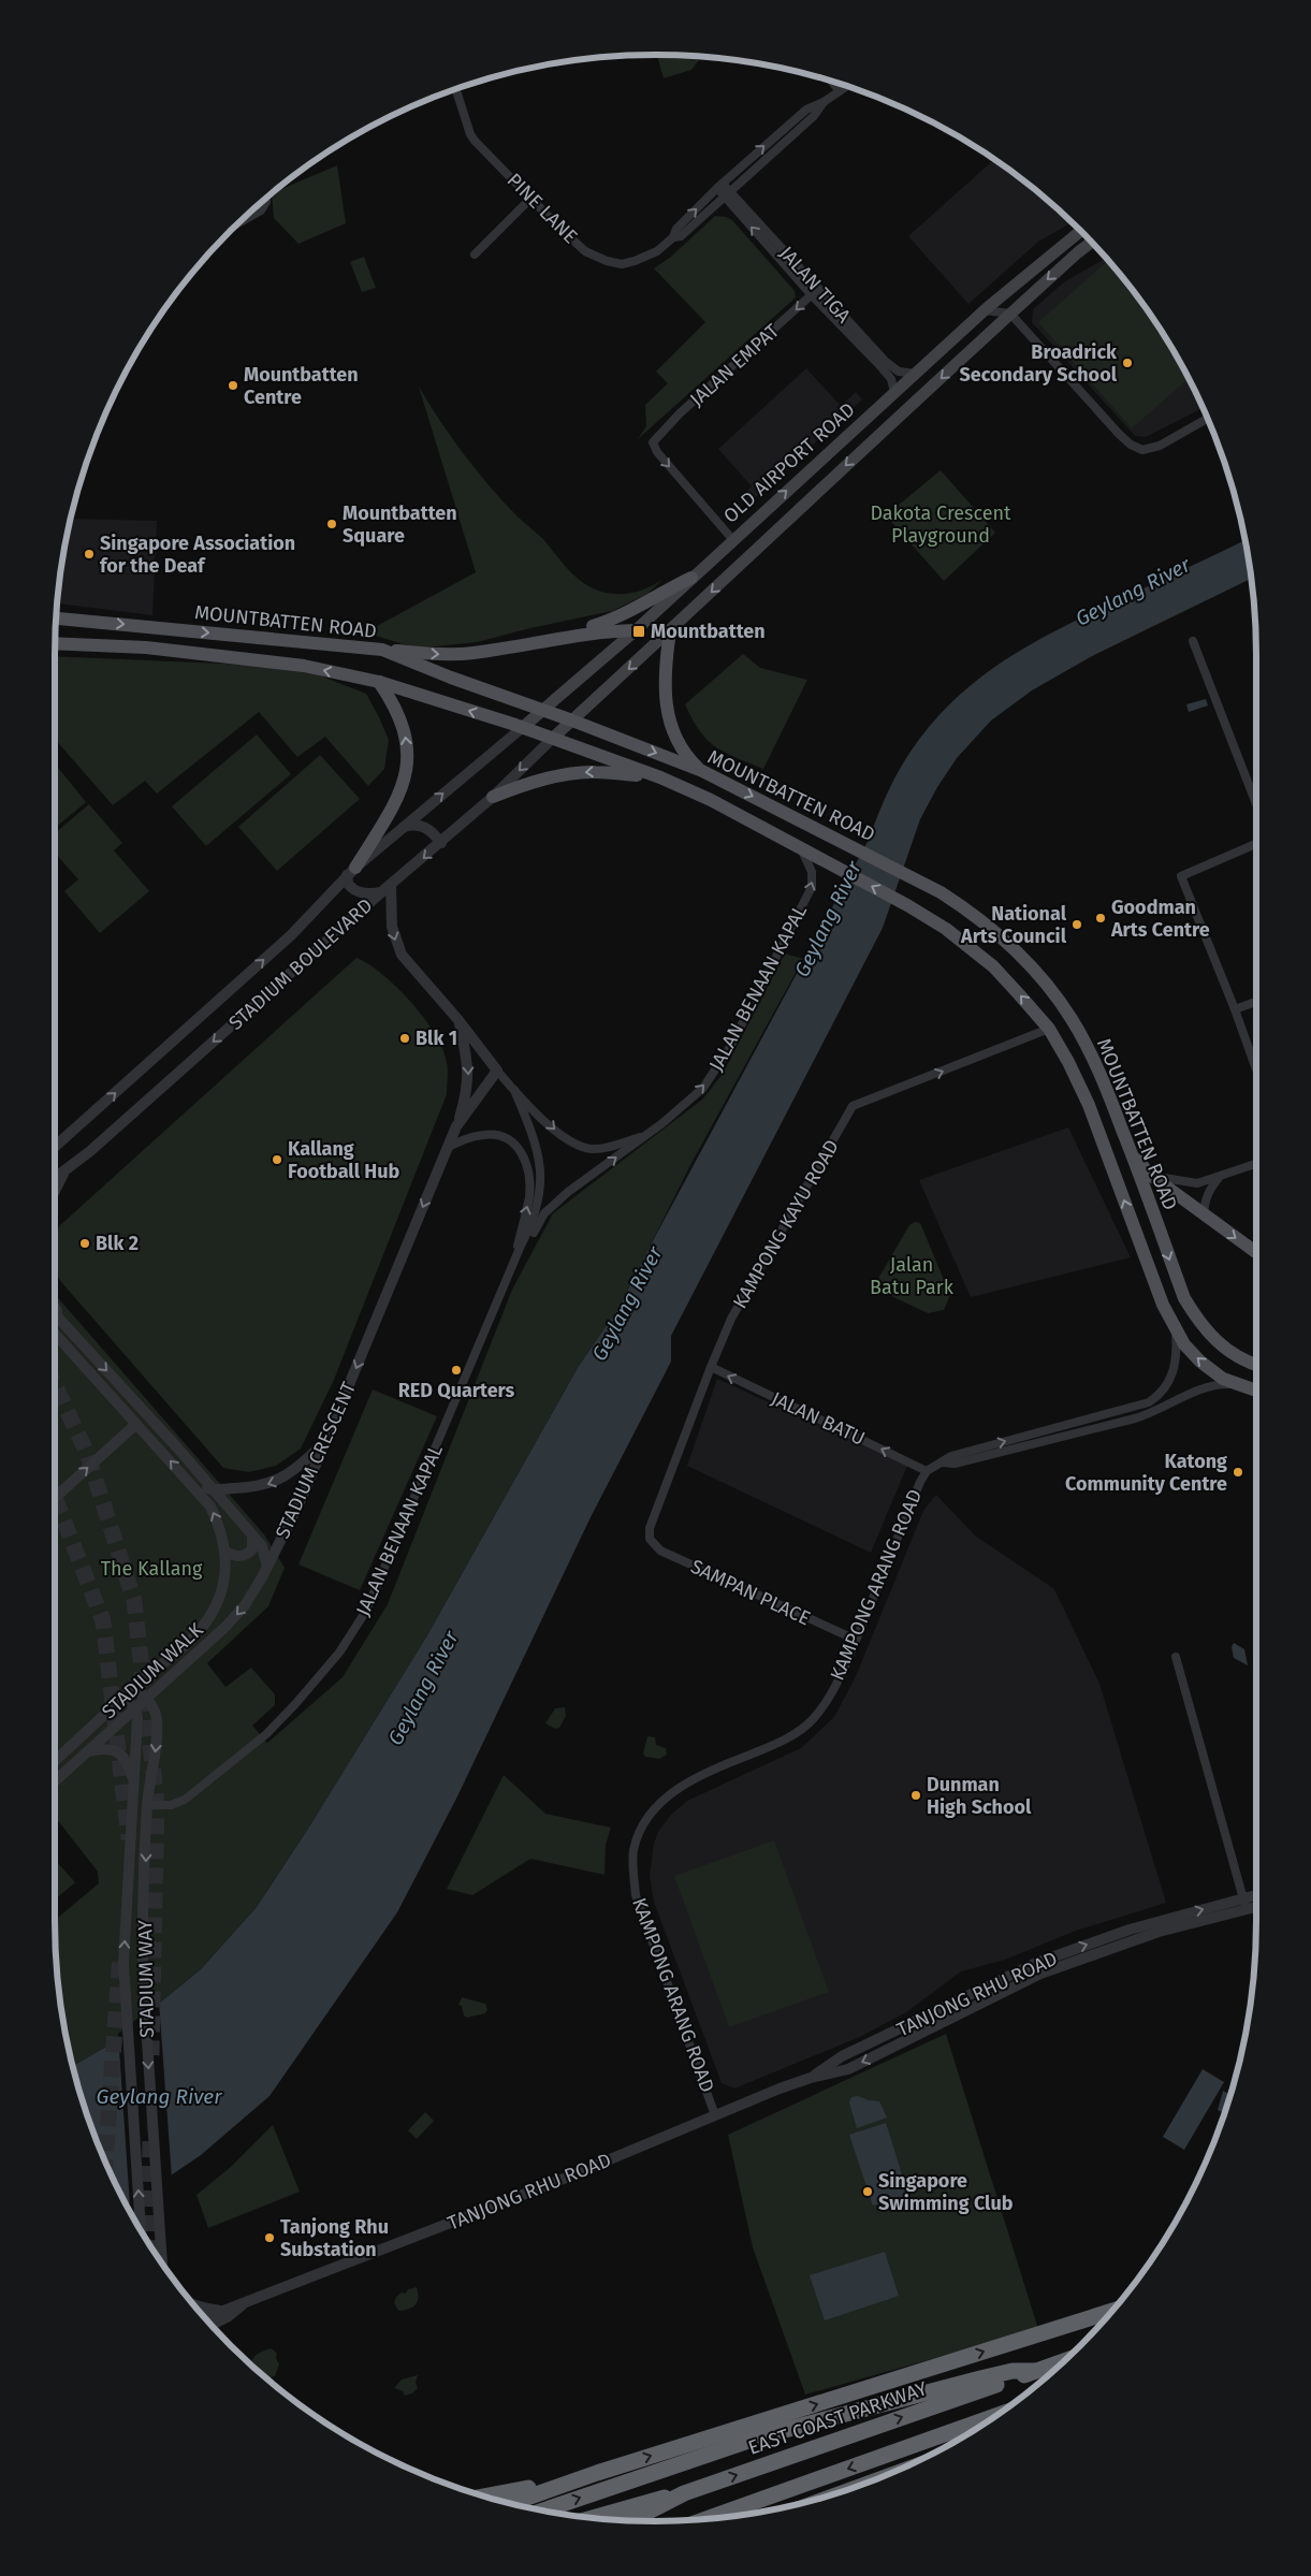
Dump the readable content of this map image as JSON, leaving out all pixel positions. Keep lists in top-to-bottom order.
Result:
{
  "streets": {
    "highway": ["EAST COAST PARKWAY"],
    "main road": ["OLD AIRPORT ROAD", "MOUNTBATTEN ROAD"],
    "street": [
      "PINE LANE",
      "JALAN TIGA",
      "JALAN EMPAT",
      "STADIUM BOULEVARD",
      "JALAN BENAAN KAPAL",
      "KAMPONG KAYU ROAD",
      "JALAN BATU",
      "STADIUM CRESCENT",
      "KAMPONG ARANG ROAD",
      "SAMPAN PLACE",
      "STADIUM WALK",
      "STADIUM WAY",
      "TANJONG RHU ROAD"
    ]
  },
  "crossings": [
    ["PINE LANE", "JALAN TIGA"],
    ["JALAN TIGA", "JALAN EMPAT"],
    ["JALAN TIGA", "OLD AIRPORT ROAD"],
    ["JALAN EMPAT", "OLD AIRPORT ROAD"],
    ["OLD AIRPORT ROAD", "MOUNTBATTEN ROAD"],
    ["OLD AIRPORT ROAD", "STADIUM BOULEVARD"],
    ["MOUNTBATTEN ROAD", "STADIUM BOULEVARD"],
    ["MOUNTBATTEN ROAD", "JALAN BENAAN KAPAL"],
    ["MOUNTBATTEN ROAD", "KAMPONG KAYU ROAD"],
    ["MOUNTBATTEN ROAD", "KAMPONG ARANG ROAD"],
    ["JALAN BENAAN KAPAL", "STADIUM CRESCENT"],
    ["JALAN BENAAN KAPAL", "STADIUM WAY"],
    ["KAMPONG KAYU ROAD", "JALAN BATU"],
    ["KAMPONG KAYU ROAD", "SAMPAN PLACE"],
    ["JALAN BATU", "KAMPONG ARANG ROAD"],
    ["STADIUM CRESCENT", "STADIUM WAY"],
    ["KAMPONG ARANG ROAD", "SAMPAN PLACE"],
    ["KAMPONG ARANG ROAD", "TANJONG RHU ROAD"],
    ["STADIUM WALK", "STADIUM WAY"]
  ],
  "one_way": ["KAMPONG KAYU ROAD", "JALAN BATU", "STADIUM CRESCENT"],
  "water": ["Geylang River"],
  "parks": ["Dakota Crescent Playground", "Jalan Batu Park", "The Kallang"],
  "places": {
    "other": [
      "Broadrick Secondary School",
      "Mountbatten Centre",
      "Mountbatten Square",
      "Singapore Association for the Deaf",
      "Goodman Arts Centre",
      "National Arts Council",
      "Blk 1",
      "Kallang Football Hub",
      "Blk 2",
      "RED Quarters",
      "Katong Community Centre",
      "Dunman High School",
      "Singapore Swimming Club",
      "Tanjong Rhu Substation"
    ],
    "transit": ["Mountbatten"]
  }
}
